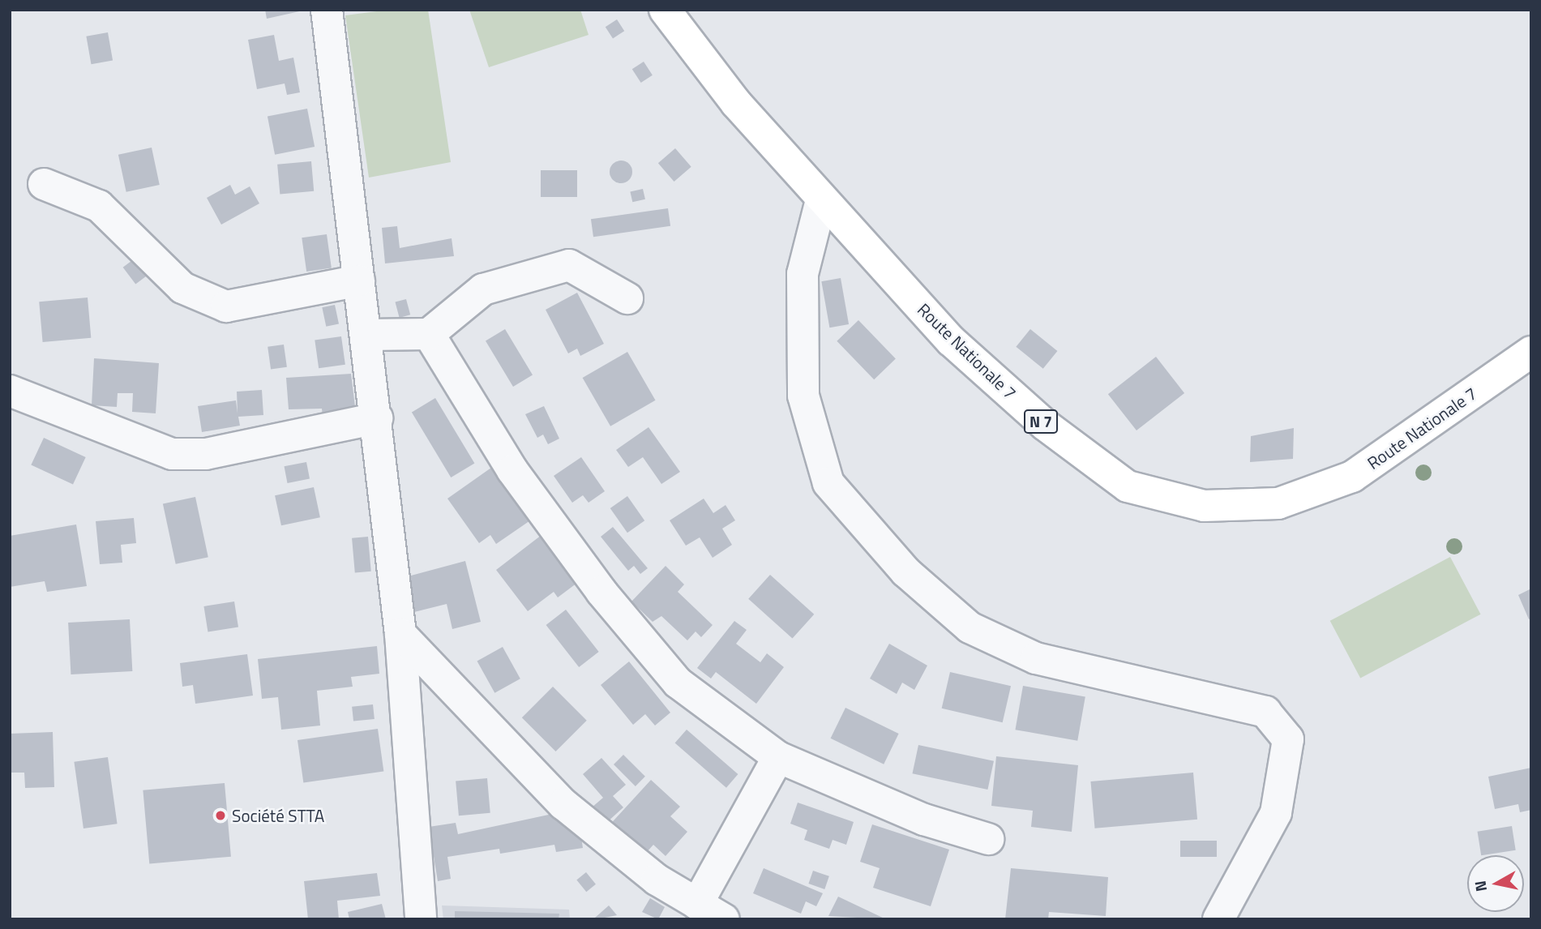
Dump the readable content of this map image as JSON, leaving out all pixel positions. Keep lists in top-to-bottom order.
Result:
{
  "streets": {
    "main road": ["Route Nationale 7", "N 7"]
  },
  "places": ["Société STTA"],
  "north": "left"
}
